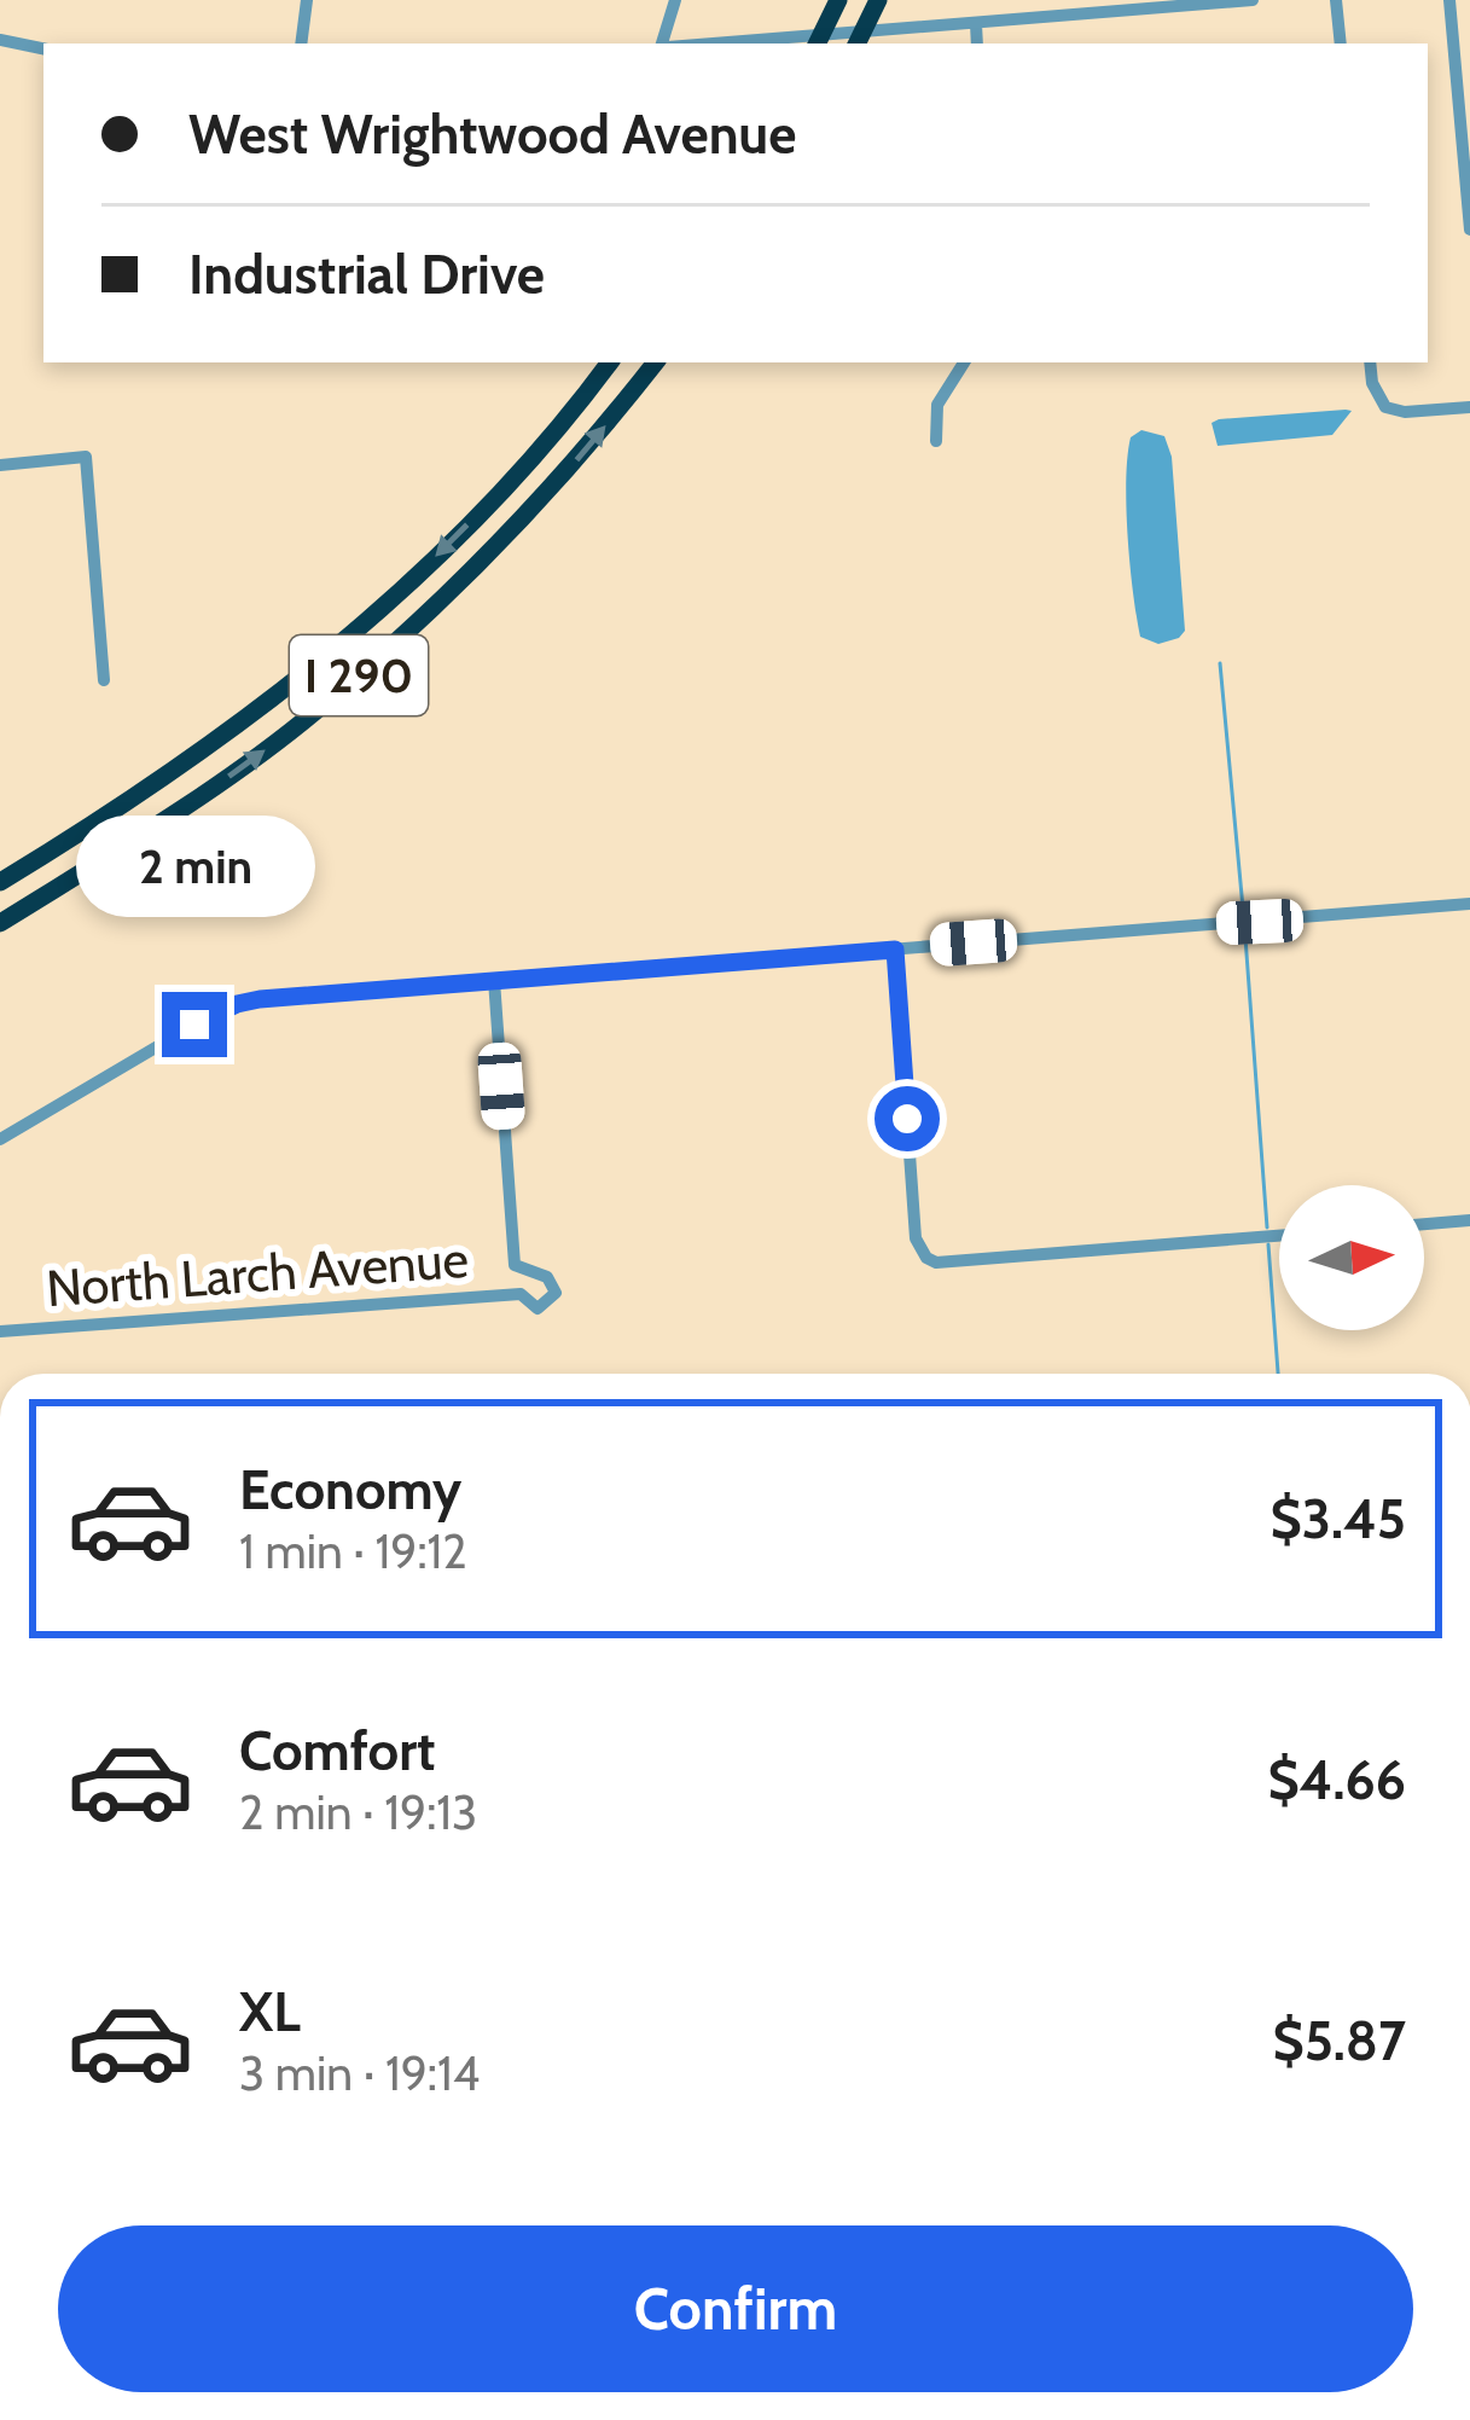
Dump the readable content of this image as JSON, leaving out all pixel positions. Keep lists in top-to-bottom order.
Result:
{
  "streets": {
    "highway": ["I 290"],
    "street": ["North Larch Avenue"]
  },
  "north": "right",
  "page": {
    "banner": ["West Wrightwood Avenue", "Industrial Drive"],
    "bubble": "2 min",
    "list": [
      {
        "name": "Economy",
        "note": "1 min · 19:12",
        "value": "$3.45"
      },
      {
        "name": "Comfort",
        "note": "2 min · 19:13",
        "value": "$4.66"
      },
      {
        "name": "XL",
        "note": "3 min · 19:14",
        "value": "$5.87"
      }
    ],
    "buttons": "Confirm"
  }
}
